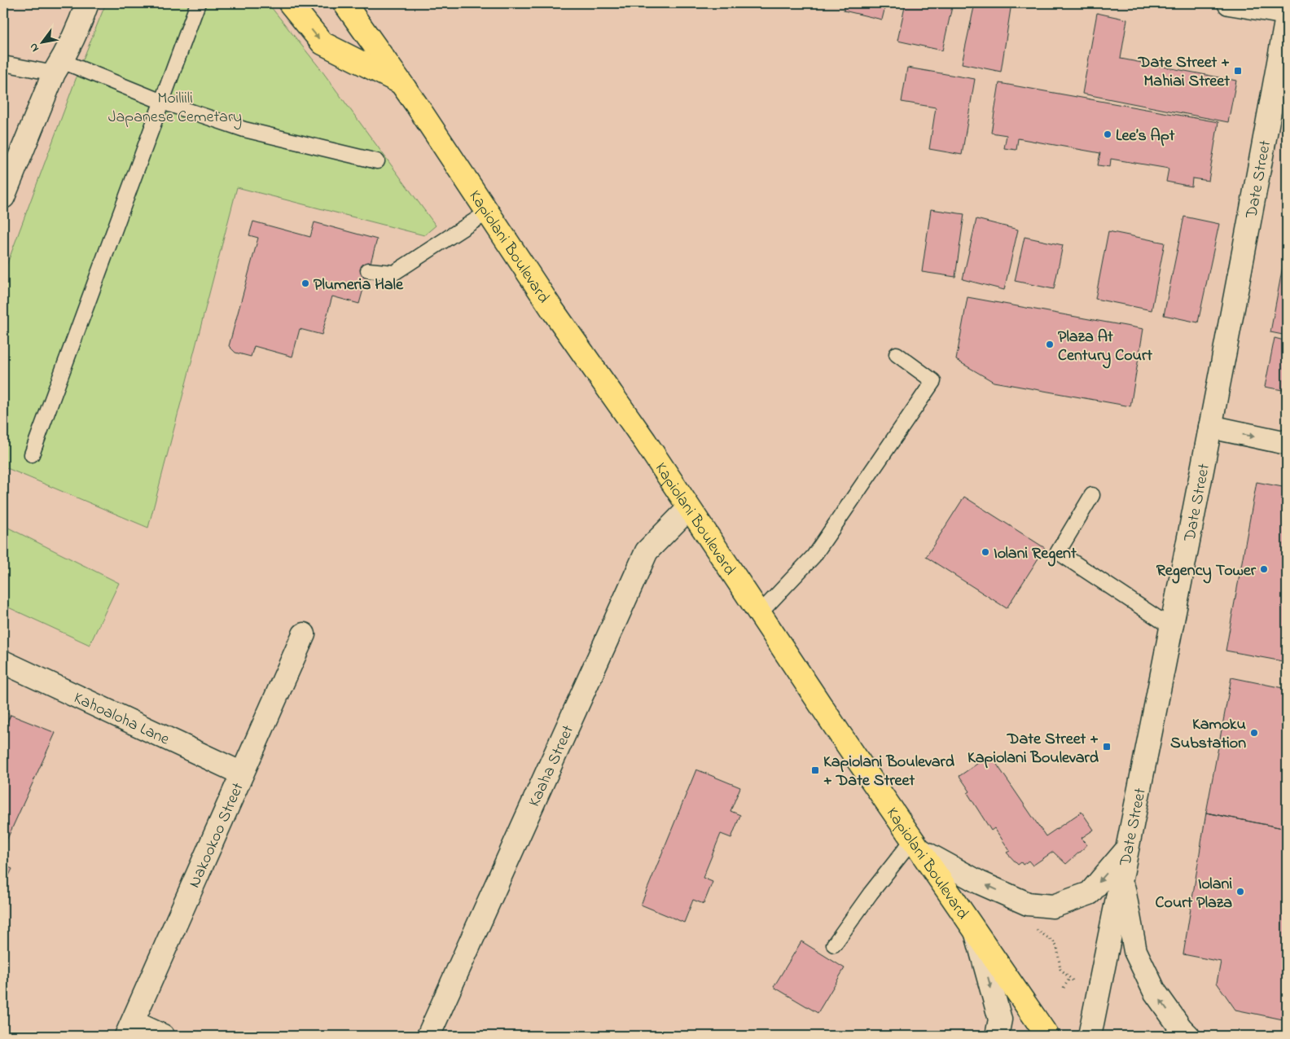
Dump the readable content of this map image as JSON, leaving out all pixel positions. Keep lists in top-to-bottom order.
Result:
{
  "streets": {
    "main road": ["Kapiolani Boulevard"],
    "street": [
      "Date Street",
      "Kahoaloha Lane",
      "Kaaha Street",
      "Nakookoo Street"
    ]
  },
  "crossings": [
    ["Kapiolani Boulevard", "Kaaha Street"],
    ["Kahoaloha Lane", "Nakookoo Street"]
  ],
  "parks": ["Moiliili Japanese Cemetary"],
  "places": {
    "transit": ["Date Street + Mahiai Street", "Date Street + Kapiolani Boulevard", "Kapiolani Boulevard + Date Street"],
    "other": [
      "Lee’s Apt",
      "Plumeria Hale",
      "Plaza At Century Court",
      "Iolani Regent",
      "Regency Tower",
      "Kamoku Substation",
      "Iolani Court Plaza"
    ]
  },
  "north": "bottom left"
}
